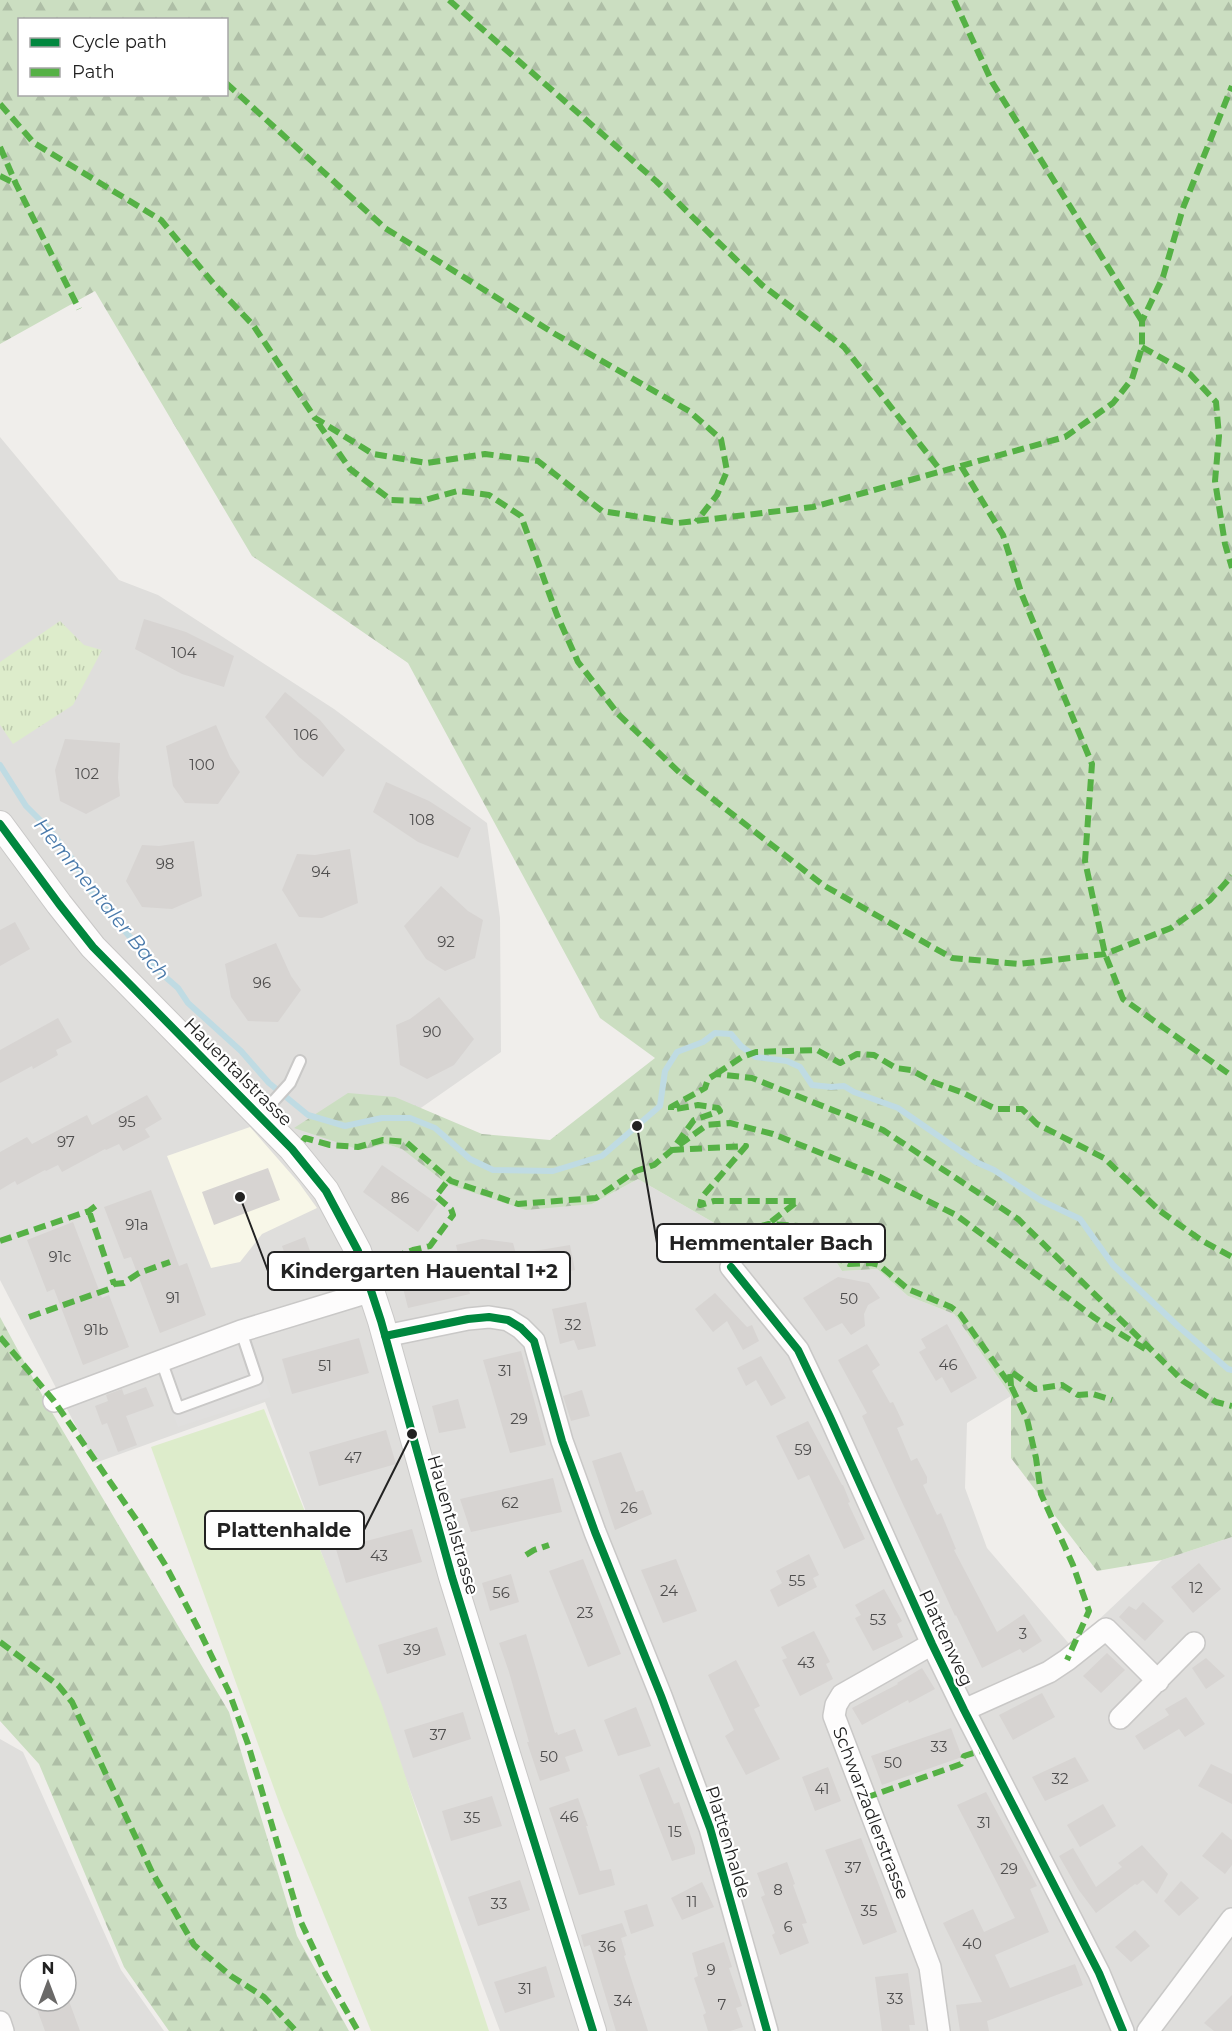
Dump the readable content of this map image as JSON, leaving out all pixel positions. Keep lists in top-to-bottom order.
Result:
{
  "streets": {
    "street": [
      "Hauentalstrasse",
      "Plattenweg",
      "Schwarzadlerstrasse",
      "Plattenhalde"
    ]
  },
  "crossings": [
    ["Hauentalstrasse", "Plattenhalde"],
    ["Plattenweg", "Schwarzadlerstrasse"]
  ],
  "water": ["Hemmentaler Bach"],
  "places": ["Hemmentaler Bach", "Kindergarten Hauental 1+2", "Plattenhalde"],
  "house_numbers": [
    "104",
    "106",
    "100",
    "102",
    "108",
    "98",
    "94",
    "92",
    "96",
    "90",
    "95",
    "97",
    "86",
    "91a",
    "91c",
    "91",
    "50",
    "32",
    "91b",
    "46",
    "51",
    "31",
    "29",
    "59",
    "47",
    "62",
    "26",
    "43",
    "55",
    "12",
    "24",
    "56",
    "23",
    "53",
    "3",
    "39",
    "43",
    "37",
    "33",
    "50",
    "50",
    "32",
    "41",
    "46",
    "35",
    "31",
    "15",
    "37",
    "29",
    "8",
    "11",
    "33",
    "35",
    "6",
    "40",
    "36",
    "9",
    "31",
    "33",
    "34",
    "7"
  ],
  "legend": ["Cycle path", "Path"],
  "north": "top"
}
